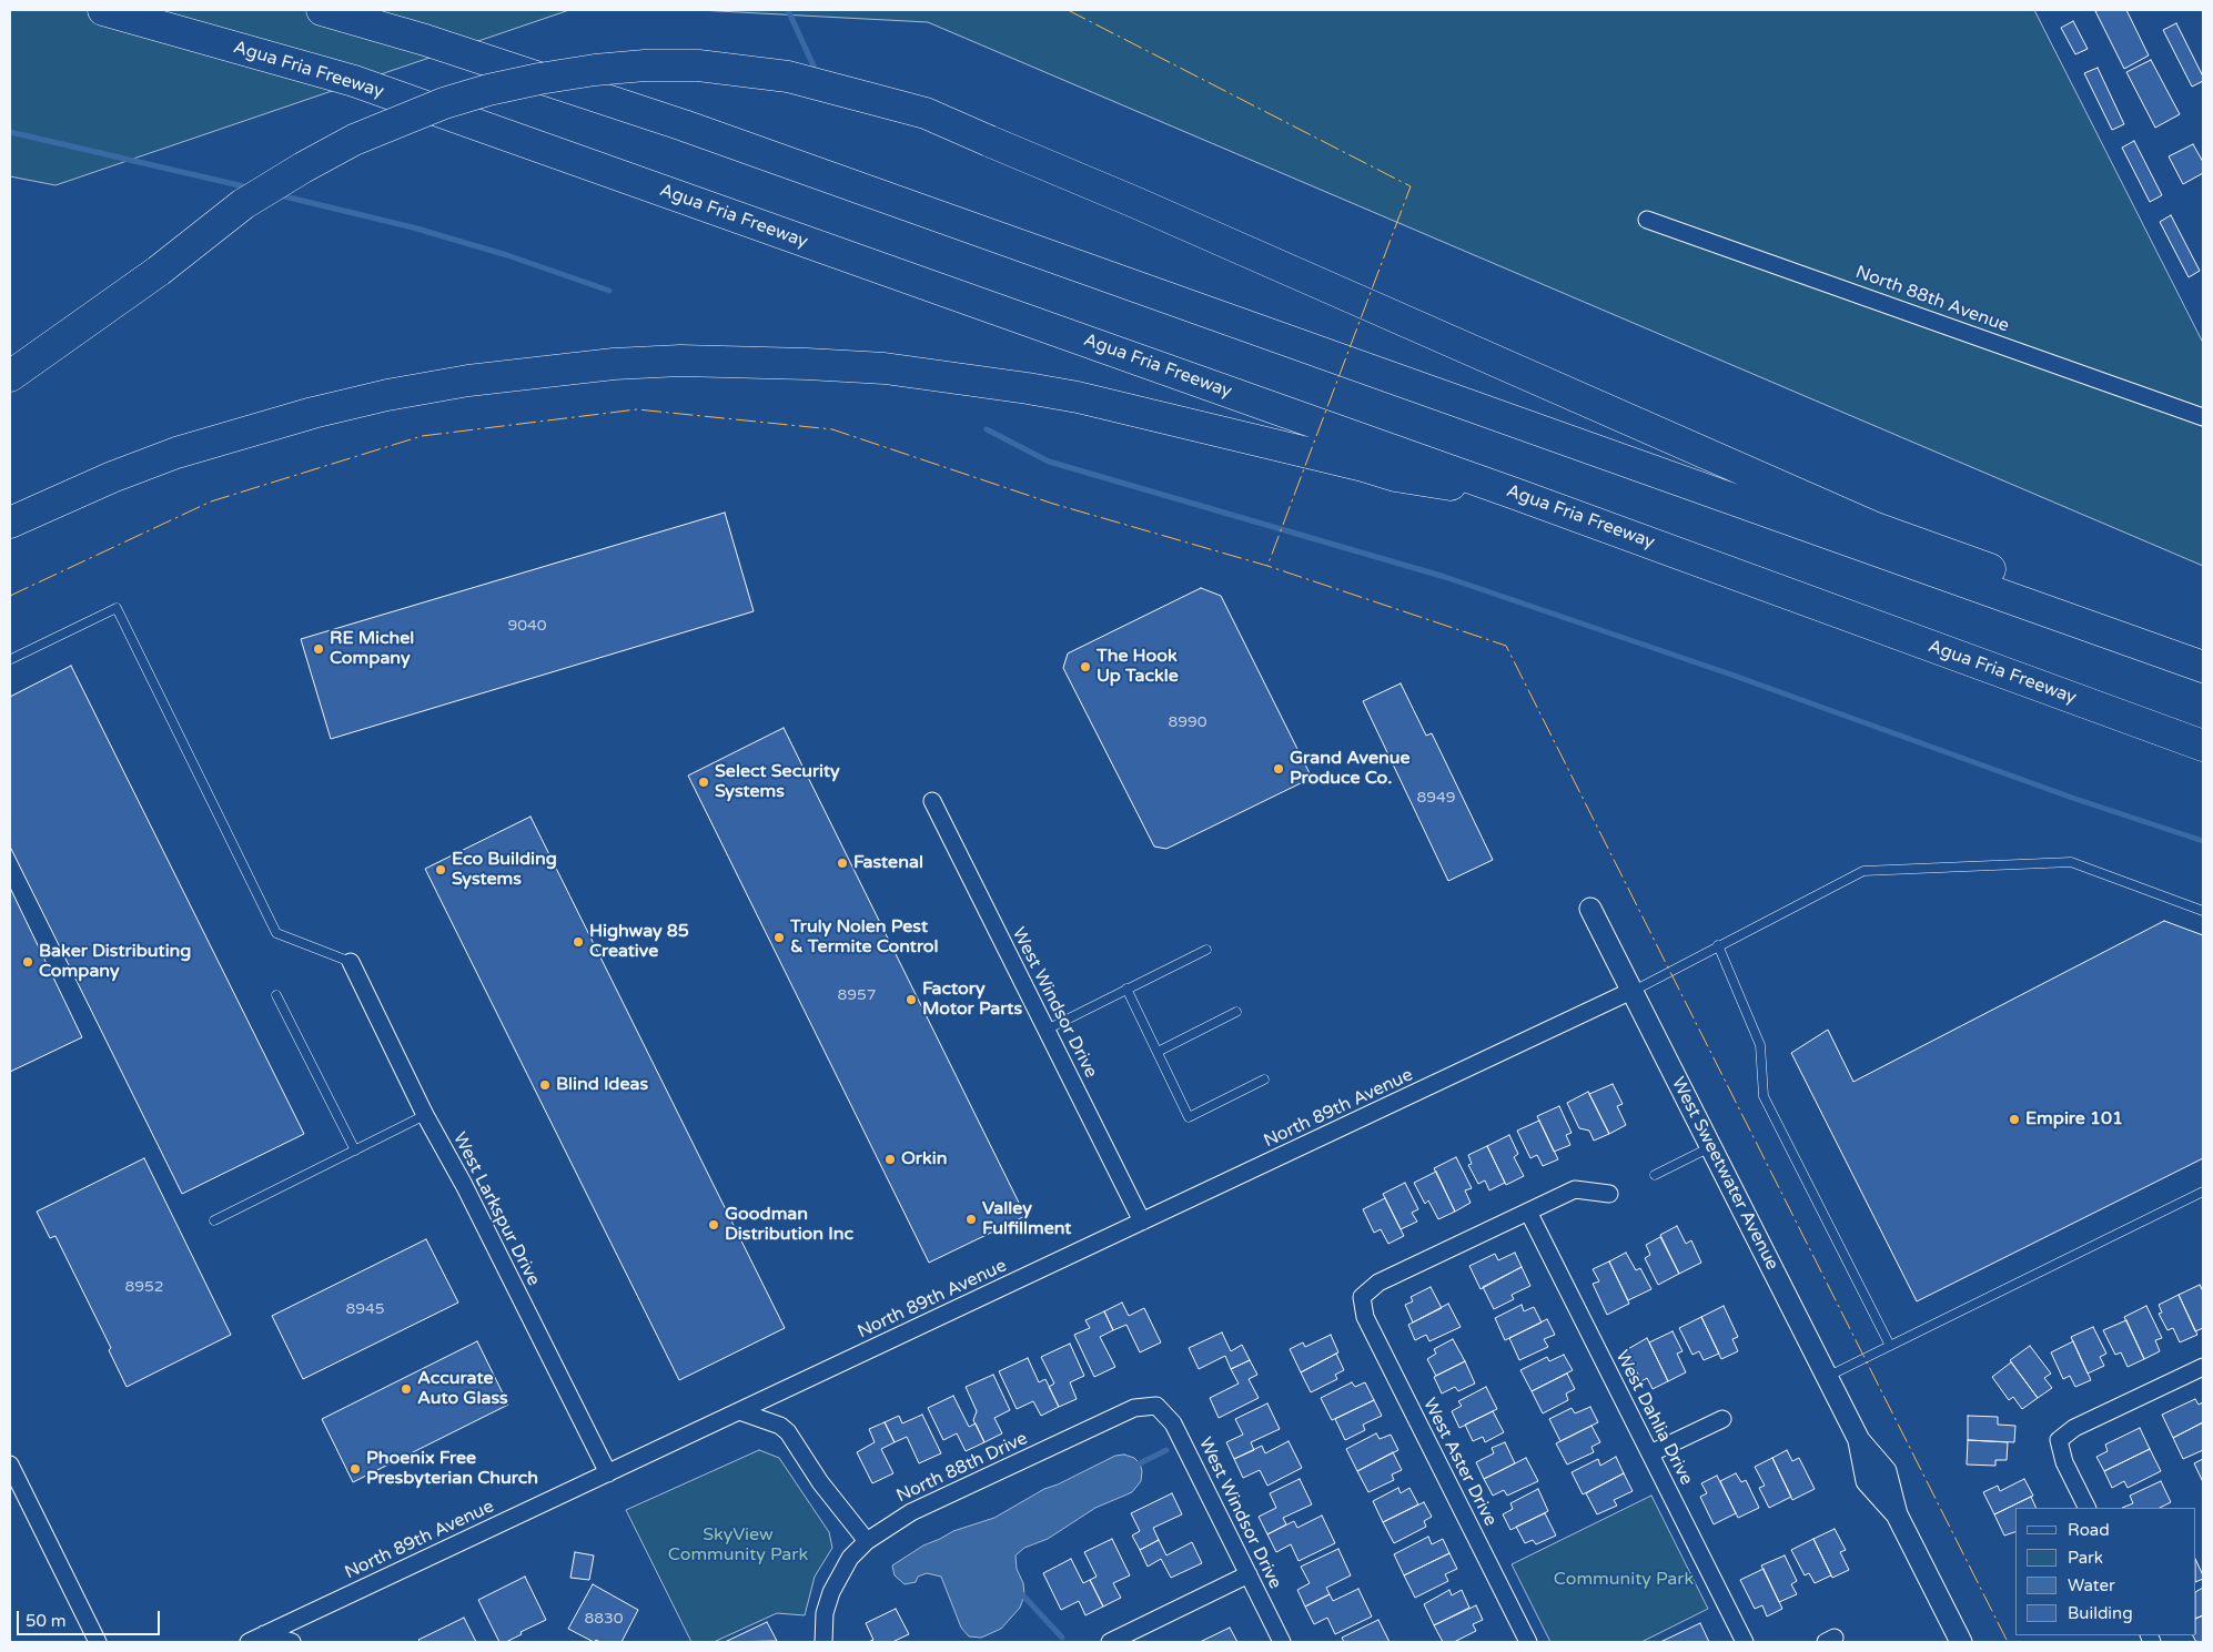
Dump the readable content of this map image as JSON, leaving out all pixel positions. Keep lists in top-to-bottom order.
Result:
{
  "streets": {
    "highway": ["Agua Fria Freeway"],
    "street": [
      "North 88th Avenue",
      "West Windsor Drive",
      "North 89th Avenue",
      "West Sweetwater Avenue",
      "West Larkspur Drive",
      "West Dahlia Drive",
      "West Aster Drive",
      "North 88th Drive"
    ]
  },
  "crossings": [
    ["West Windsor Drive", "North 89th Avenue"],
    ["West Windsor Drive", "North 88th Drive"],
    ["North 89th Avenue", "West Sweetwater Avenue"],
    ["North 89th Avenue", "West Larkspur Drive"],
    ["West Dahlia Drive", "West Aster Drive"]
  ],
  "parks": ["SkyView Community Park", "Community Park"],
  "places": [
    "RE Michel Company",
    "The Hook Up Tackle",
    "Grand Avenue Produce Co.",
    "Select Security Systems",
    "Fastenal",
    "Eco Building Systems",
    "Truly Nolen Pest & Termite Control",
    "Highway 85 Creative",
    "Baker Distributing Company",
    "Factory Motor Parts",
    "Blind Ideas",
    "Empire 101",
    "Orkin",
    "Valley Fulfillment",
    "Goodman Distribution Inc",
    "Accurate Auto Glass",
    "Phoenix Free Presbyterian Church"
  ],
  "house_numbers": [
    "9040",
    "8990",
    "8949",
    "8957",
    "8952",
    "8945",
    "8830"
  ],
  "legend": [
    "Road",
    "Park",
    "Water",
    "Building"
  ],
  "scale_bar": "50 m"
}
